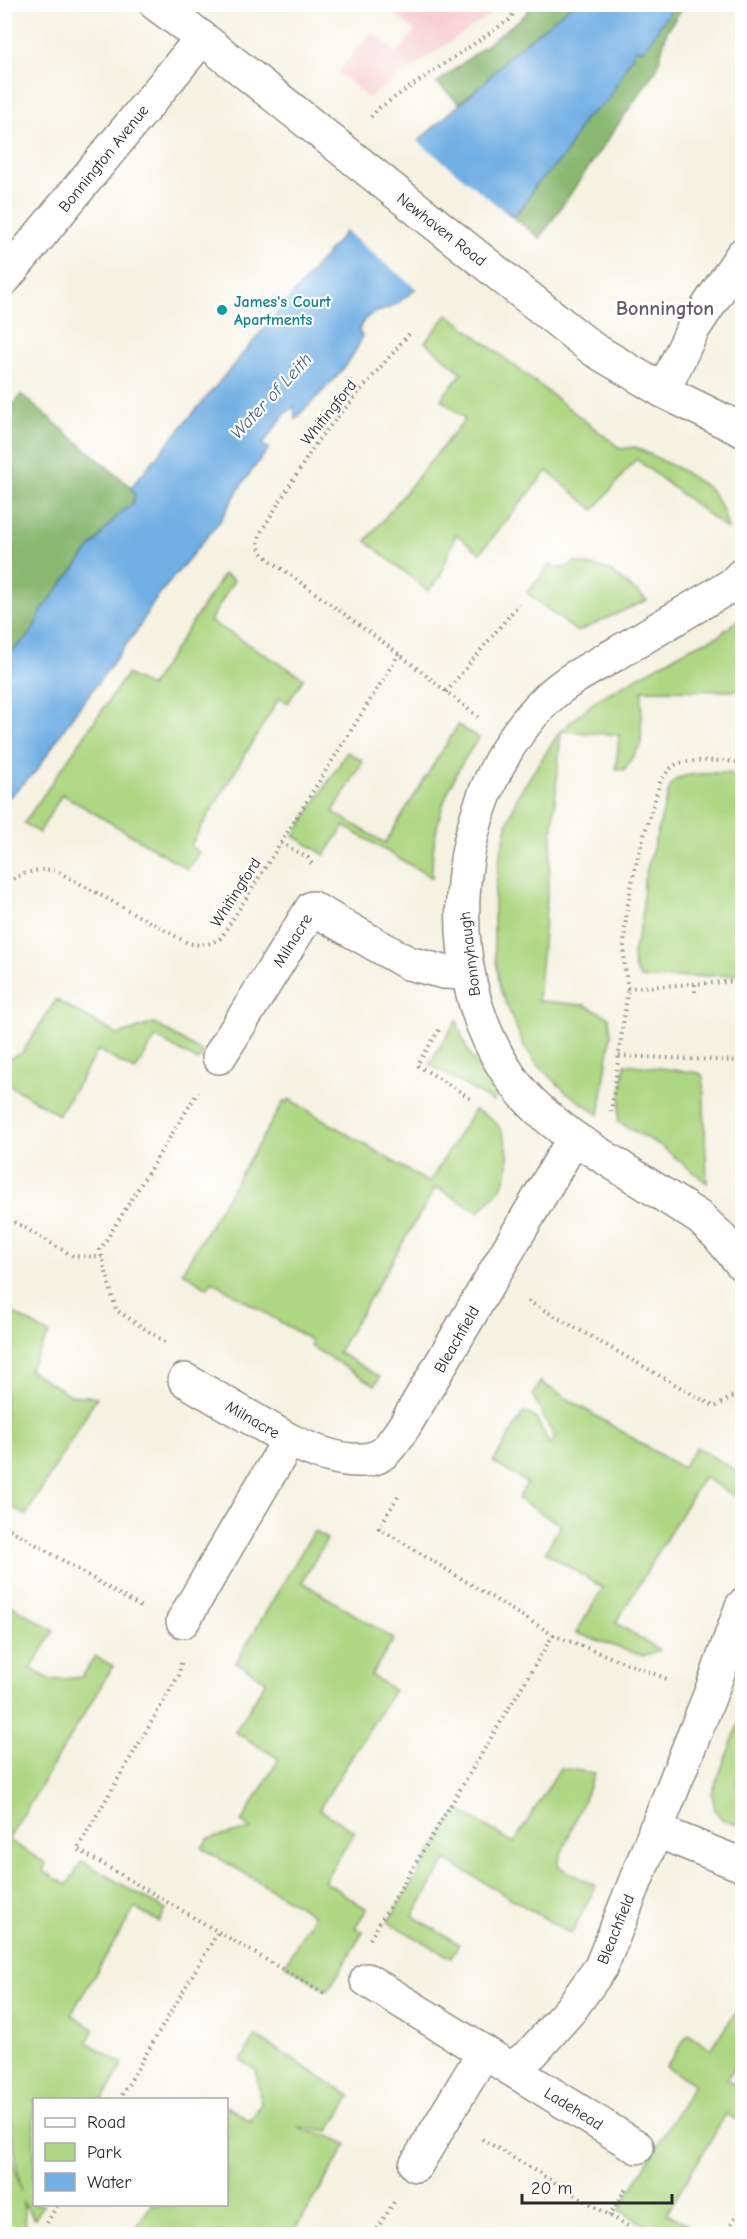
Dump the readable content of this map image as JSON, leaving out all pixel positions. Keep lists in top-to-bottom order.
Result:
{
  "streets": {
    "street": [
      "Bonnington Avenue",
      "Newhaven Road",
      "Milnacre",
      "Bonnyhaugh",
      "Bleachfield",
      "Ladehead"
    ],
    "path": ["Whitingford"]
  },
  "crossings": [
    ["Bonnington Avenue", "Newhaven Road"],
    ["Whitingford", "Bonnyhaugh"],
    ["Milnacre", "Bonnyhaugh"],
    ["Milnacre", "Bleachfield"],
    ["Bonnyhaugh", "Bleachfield"],
    ["Bleachfield", "Ladehead"]
  ],
  "districts": ["Bonnington"],
  "water": ["Water of Leith"],
  "places": ["James's Court Apartments"],
  "legend": ["Road", "Park", "Water"],
  "scale_bar": "20 m"
}
